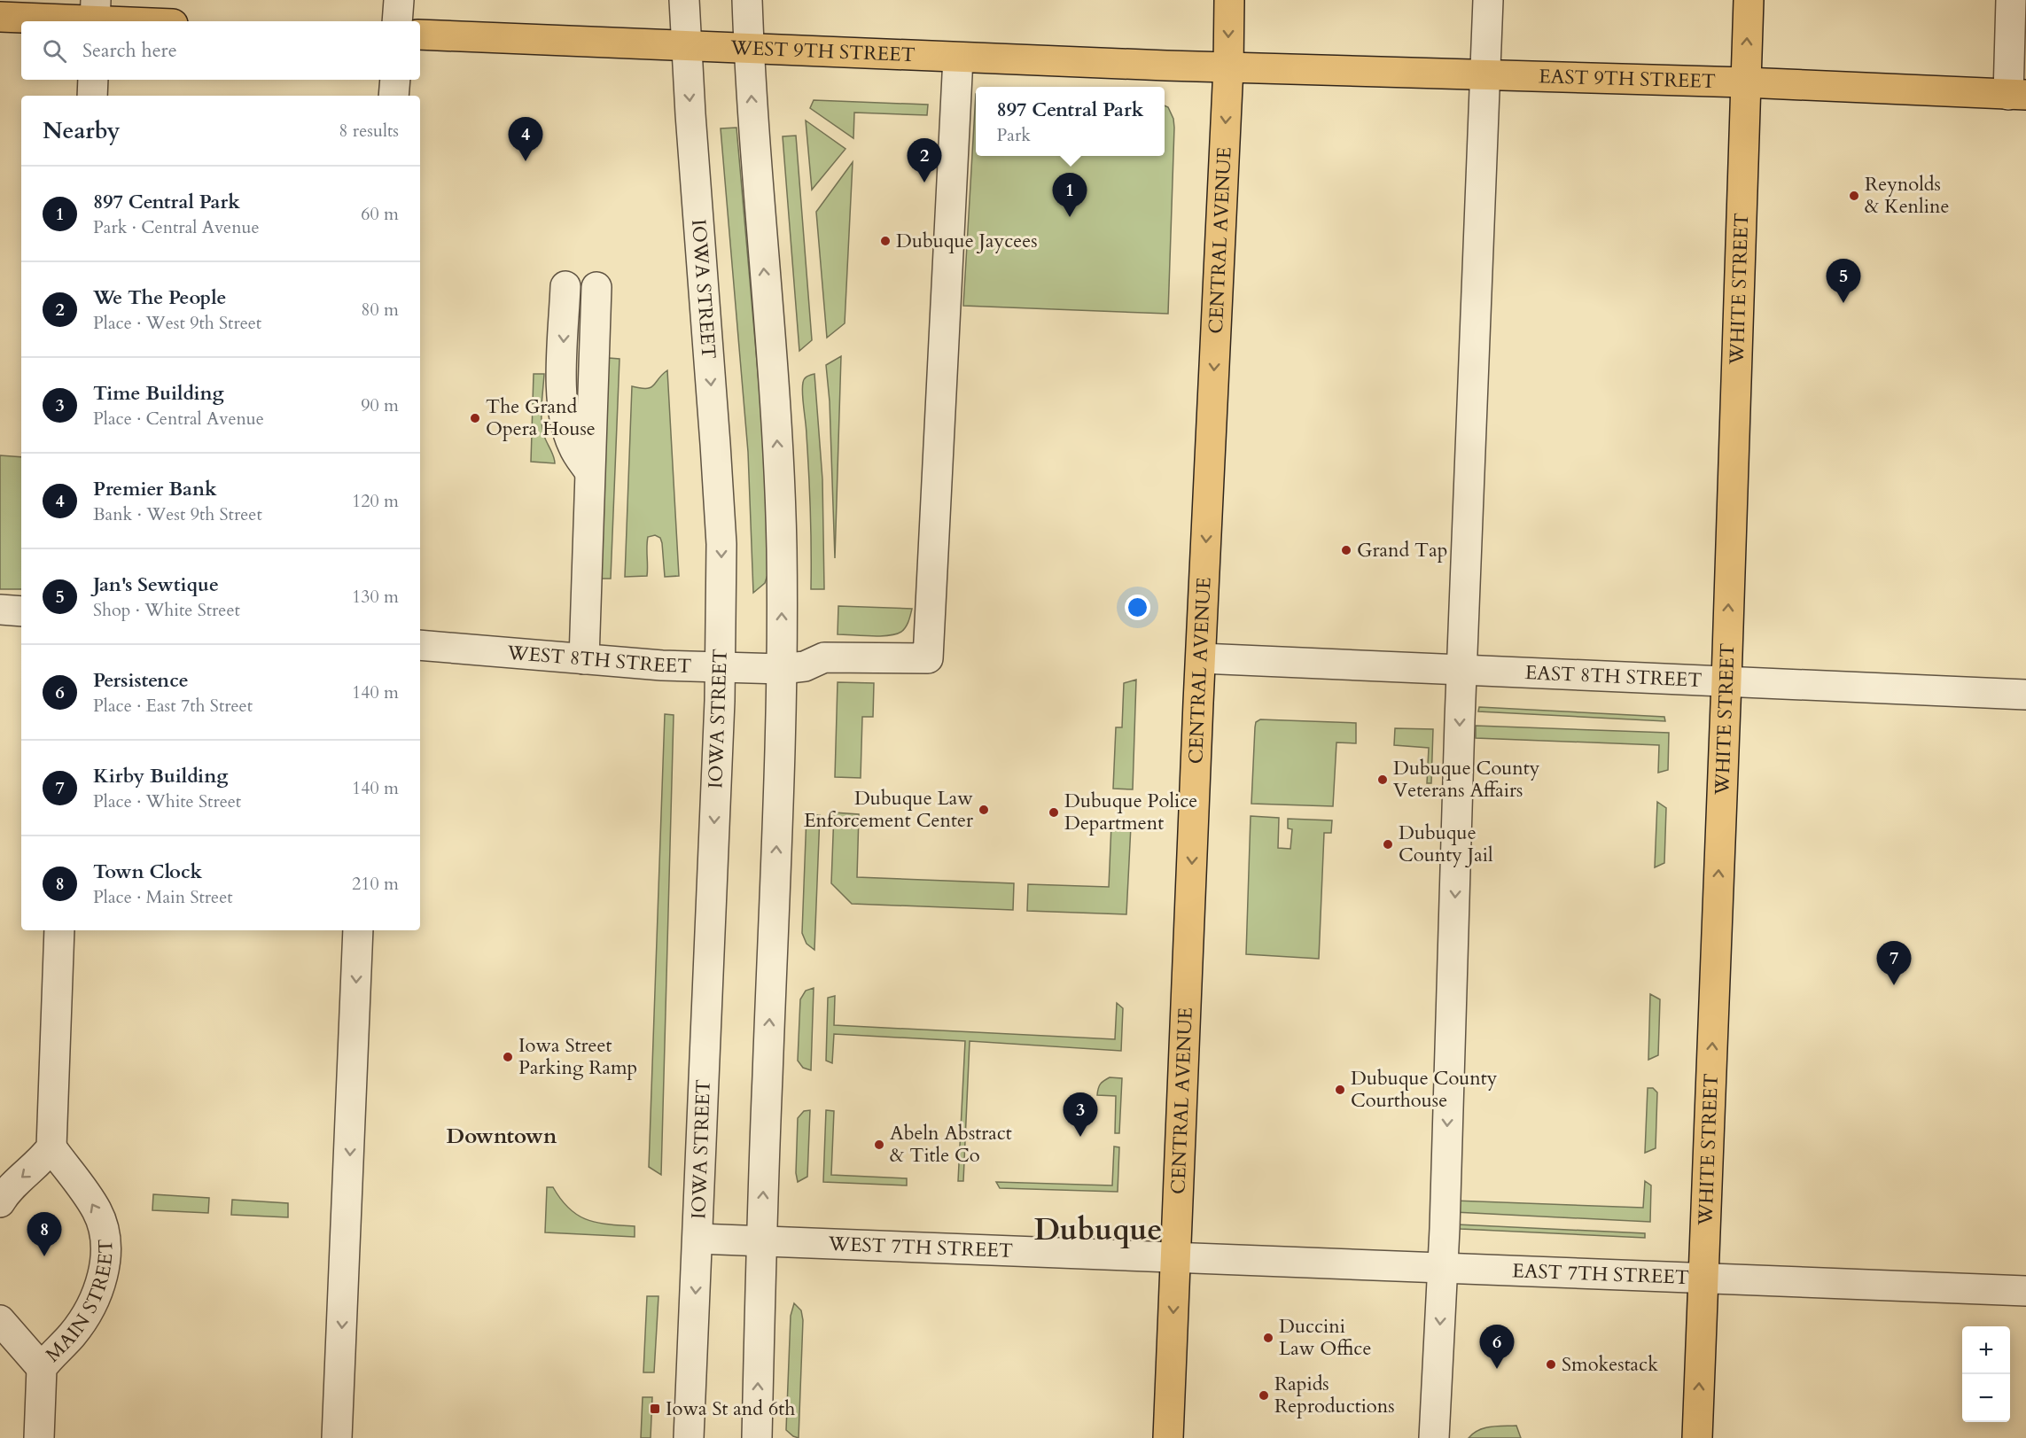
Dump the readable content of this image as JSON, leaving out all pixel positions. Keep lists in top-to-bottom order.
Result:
{
  "streets": {
    "main road": [
      "WEST 9TH STREET",
      "EAST 9TH STREET",
      "CENTRAL AVENUE",
      "WHITE STREET"
    ],
    "street": [
      "IOWA STREET",
      "WEST 8TH STREET",
      "EAST 8TH STREET",
      "WEST 7TH STREET",
      "EAST 7TH STREET",
      "MAIN STREET"
    ]
  },
  "crossings": [
    ["WEST 9TH STREET", "EAST 9TH STREET"],
    ["WEST 9TH STREET", "CENTRAL AVENUE"],
    ["WEST 9TH STREET", "IOWA STREET"],
    ["WEST 9TH STREET", "WEST 8TH STREET"],
    ["EAST 9TH STREET", "CENTRAL AVENUE"],
    ["EAST 9TH STREET", "WHITE STREET"],
    ["CENTRAL AVENUE", "EAST 8TH STREET"],
    ["CENTRAL AVENUE", "WEST 7TH STREET"],
    ["CENTRAL AVENUE", "EAST 7TH STREET"],
    ["IOWA STREET", "WEST 8TH STREET"],
    ["IOWA STREET", "WEST 7TH STREET"],
    ["WHITE STREET", "EAST 8TH STREET"],
    ["WHITE STREET", "EAST 7TH STREET"],
    ["WEST 7TH STREET", "EAST 7TH STREET"]
  ],
  "one_way": ["CENTRAL AVENUE", "WHITE STREET"],
  "districts": ["Downtown", "Dubuque"],
  "places": {
    "other": [
      "Reynolds & Kenline",
      "Dubuque Jaycees",
      "The Grand Opera House",
      "Grand Tap",
      "Dubuque County Veterans Affairs",
      "Dubuque Law Enforcement Center",
      "Dubuque Police Department",
      "Dubuque County Jail",
      "Iowa Street Parking Ramp",
      "Dubuque County Courthouse",
      "Abeln Abstract & Title Co",
      "Duccini Law Office",
      "Smokestack",
      "Rapids Reproductions"
    ],
    "transit": ["Iowa St and 6th"]
  },
  "page": {
    "search": "Search here",
    "popup": ["897 Central Park", "Park"],
    "heading": ["Nearby", "8 results"],
    "pins": [
      "4",
      "2",
      "1",
      "5",
      "7",
      "3",
      "8",
      "6"
    ],
    "list": [
      {
        "mark": "1",
        "name": "897 Central Park",
        "note": "Park · Central Avenue",
        "value": "60 m"
      },
      {
        "mark": "2",
        "name": "We The People",
        "note": "Place · West 9th Street",
        "value": "80 m"
      },
      {
        "mark": "3",
        "name": "Time Building",
        "note": "Place · Central Avenue",
        "value": "90 m"
      },
      {
        "mark": "4",
        "name": "Premier Bank",
        "note": "Bank · West 9th Street",
        "value": "120 m"
      },
      {
        "mark": "5",
        "name": "Jan's Sewtique",
        "note": "Shop · White Street",
        "value": "130 m"
      },
      {
        "mark": "6",
        "name": "Persistence",
        "note": "Place · East 7th Street",
        "value": "140 m"
      },
      {
        "mark": "7",
        "name": "Kirby Building",
        "note": "Place · White Street",
        "value": "140 m"
      },
      {
        "mark": "8",
        "name": "Town Clock",
        "note": "Place · Main Street",
        "value": "210 m"
      }
    ],
    "map_buttons": ["+", "−"]
  }
}
